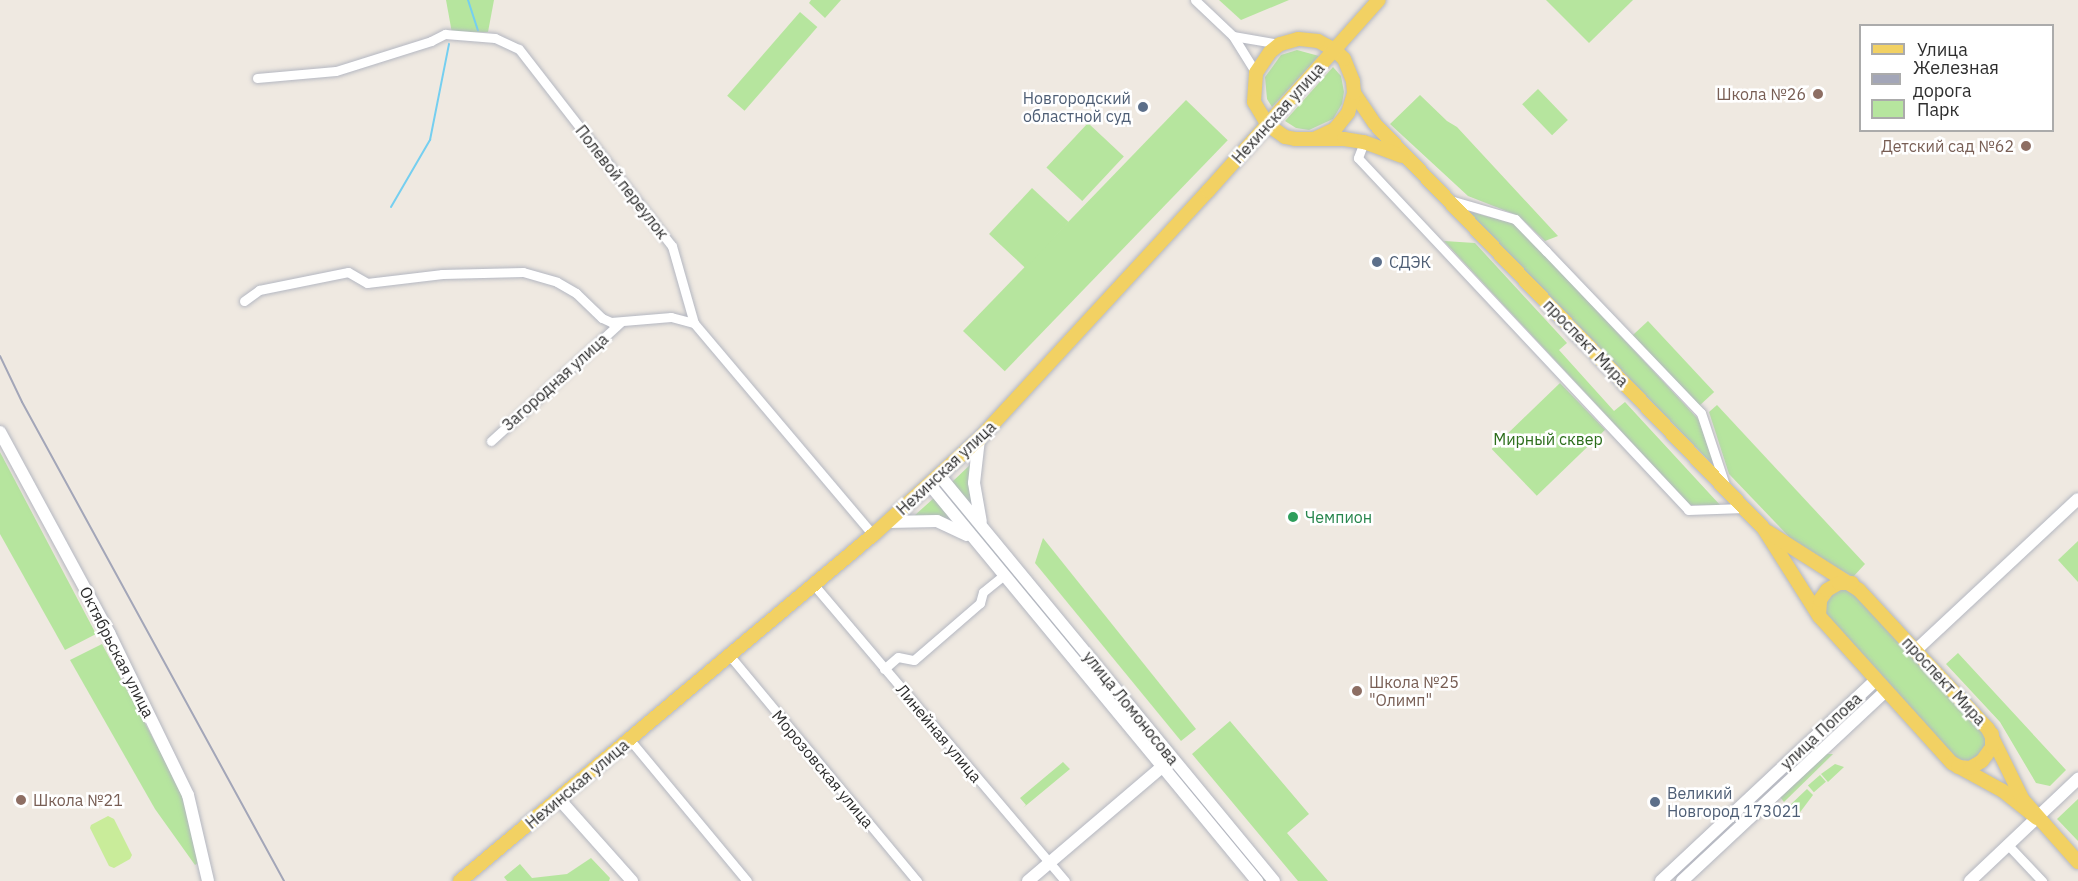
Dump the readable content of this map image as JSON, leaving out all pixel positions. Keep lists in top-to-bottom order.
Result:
{
  "streets": {
    "main road": [
      "Нехинская улица",
      "проспект Мира",
      "Октябрьская улица",
      "улица Ломоносова",
      "улица Попова"
    ],
    "street": [
      "Полевой переулок",
      "Загородная улица",
      "Линейная улица",
      "Морозовская улица"
    ]
  },
  "crossings": [
    ["Нехинская улица", "Полевой переулок"],
    ["Нехинская улица", "проспект Мира"],
    ["Нехинская улица", "улица Ломоносова"],
    ["Нехинская улица", "Линейная улица"],
    ["Нехинская улица", "Морозовская улица"],
    ["проспект Мира", "улица Попова"]
  ],
  "parks": ["Мирный сквер"],
  "places": [
    "Школа №26",
    "Новгородский областной суд",
    "Детский сад №62",
    "СДЭК",
    "Чемпион",
    "Школа №25 \"Олимп\"",
    "Школа №21",
    "Великий Новгород 173021"
  ],
  "legend": ["Улица", "Железная дорога", "Парк"]
}
